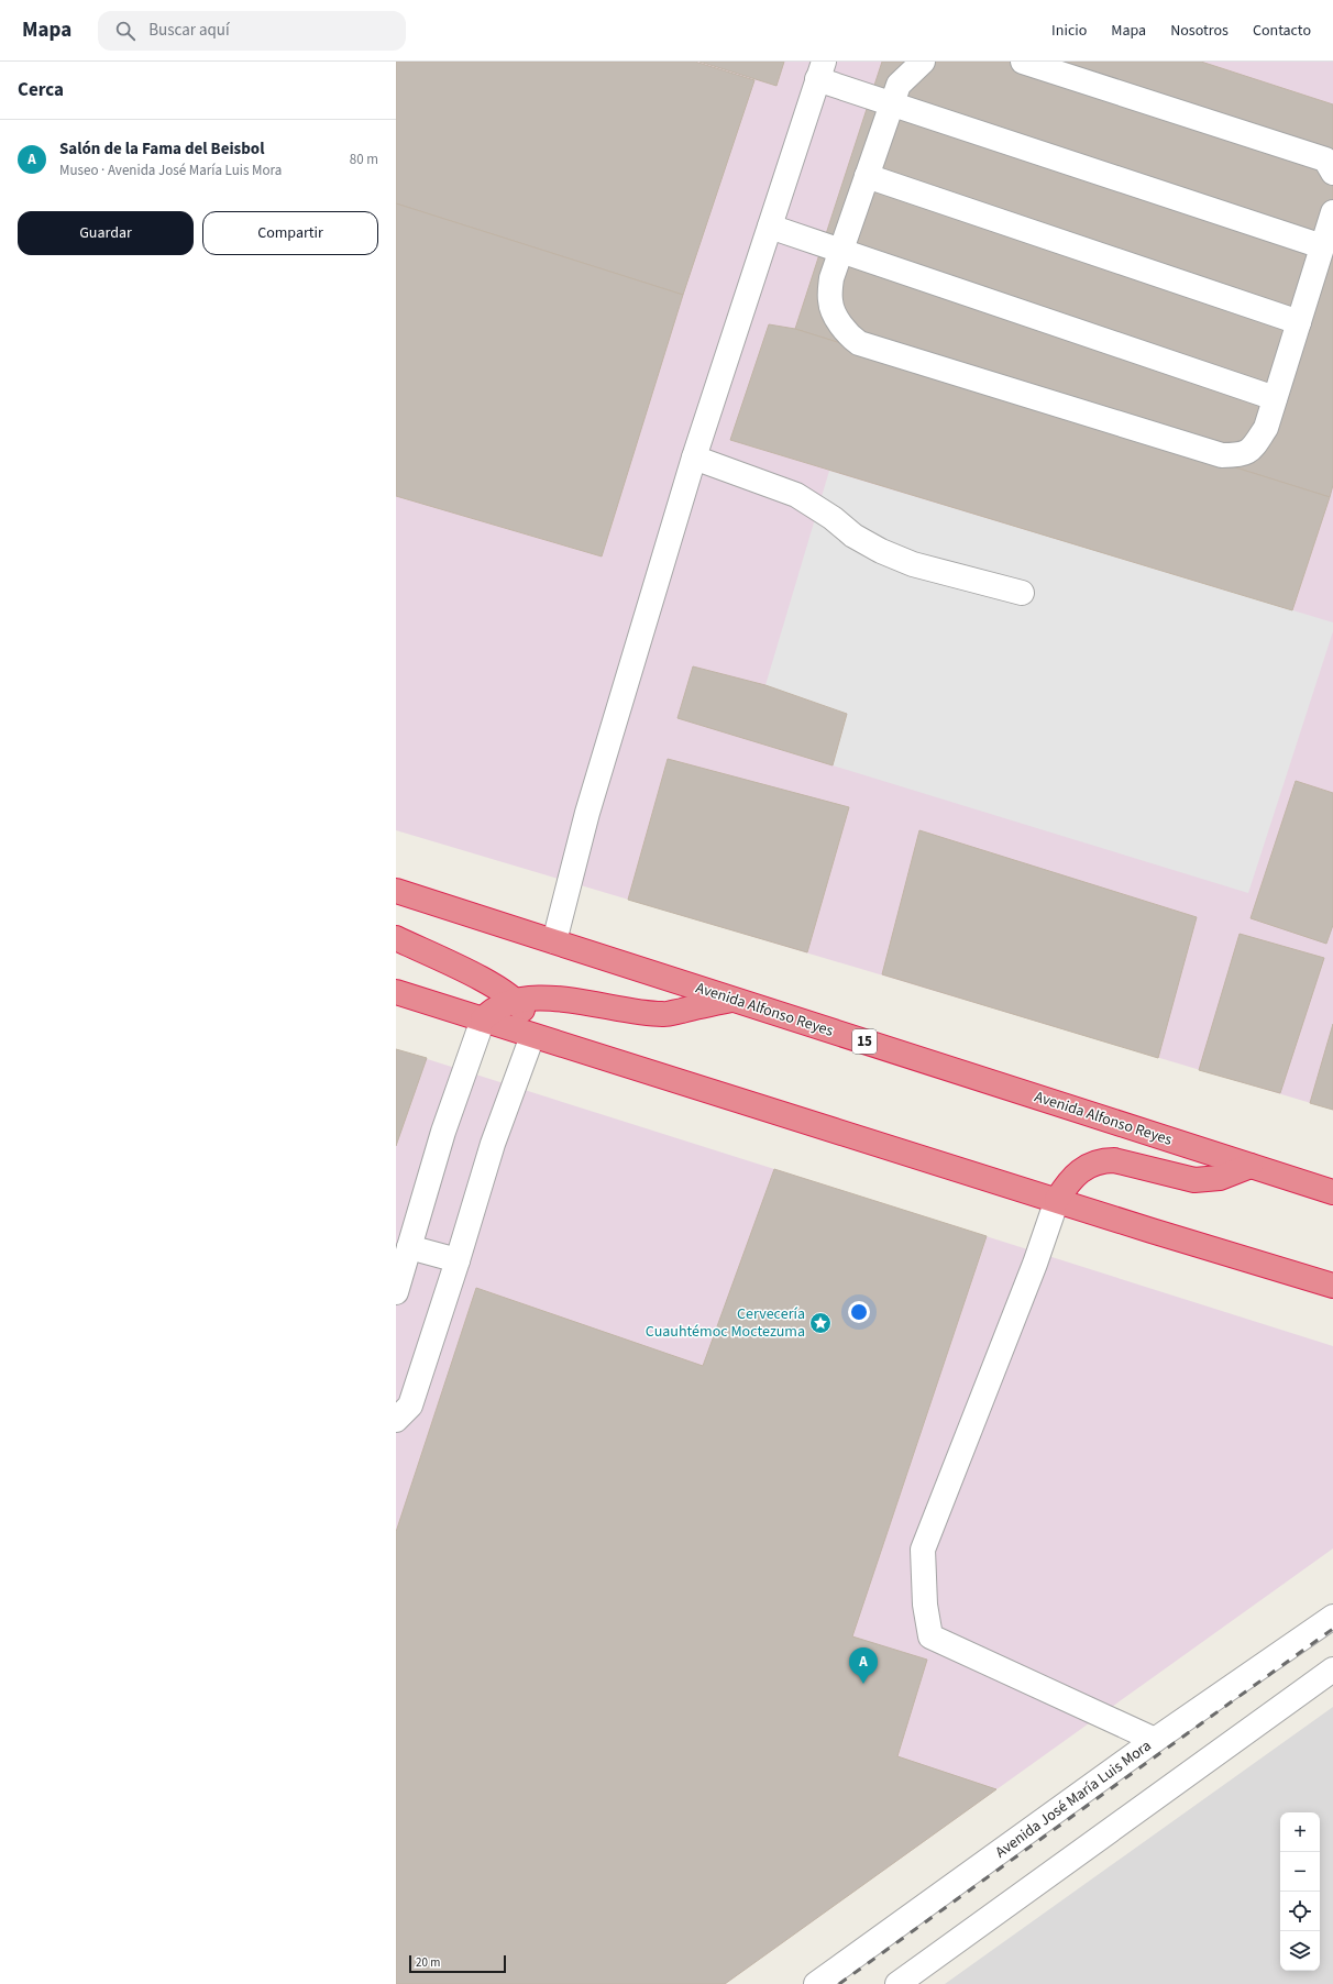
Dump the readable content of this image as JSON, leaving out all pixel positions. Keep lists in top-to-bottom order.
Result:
{
  "streets": {
    "highway": ["Avenida Alfonso Reyes", "15"],
    "street": ["Avenida José María Luis Mora"]
  },
  "places": {
    "place": ["Cervecería Cuauhtémoc Moctezuma"]
  },
  "scale_bar": "20 m",
  "page": {
    "header": "Mapa",
    "search": "Buscar aquí",
    "nav": [
      "Inicio",
      "Mapa",
      "Nosotros",
      "Contacto"
    ],
    "heading": "Cerca",
    "list": [
      {
        "mark": "A",
        "name": "Salón de la Fama del Beisbol",
        "note": "Museo · Avenida José María Luis Mora",
        "value": "80 m"
      }
    ],
    "buttons": ["Guardar", "Compartir"],
    "pins": "A",
    "map_buttons": ["+", "−"],
    "scale": "20 m"
  }
}
